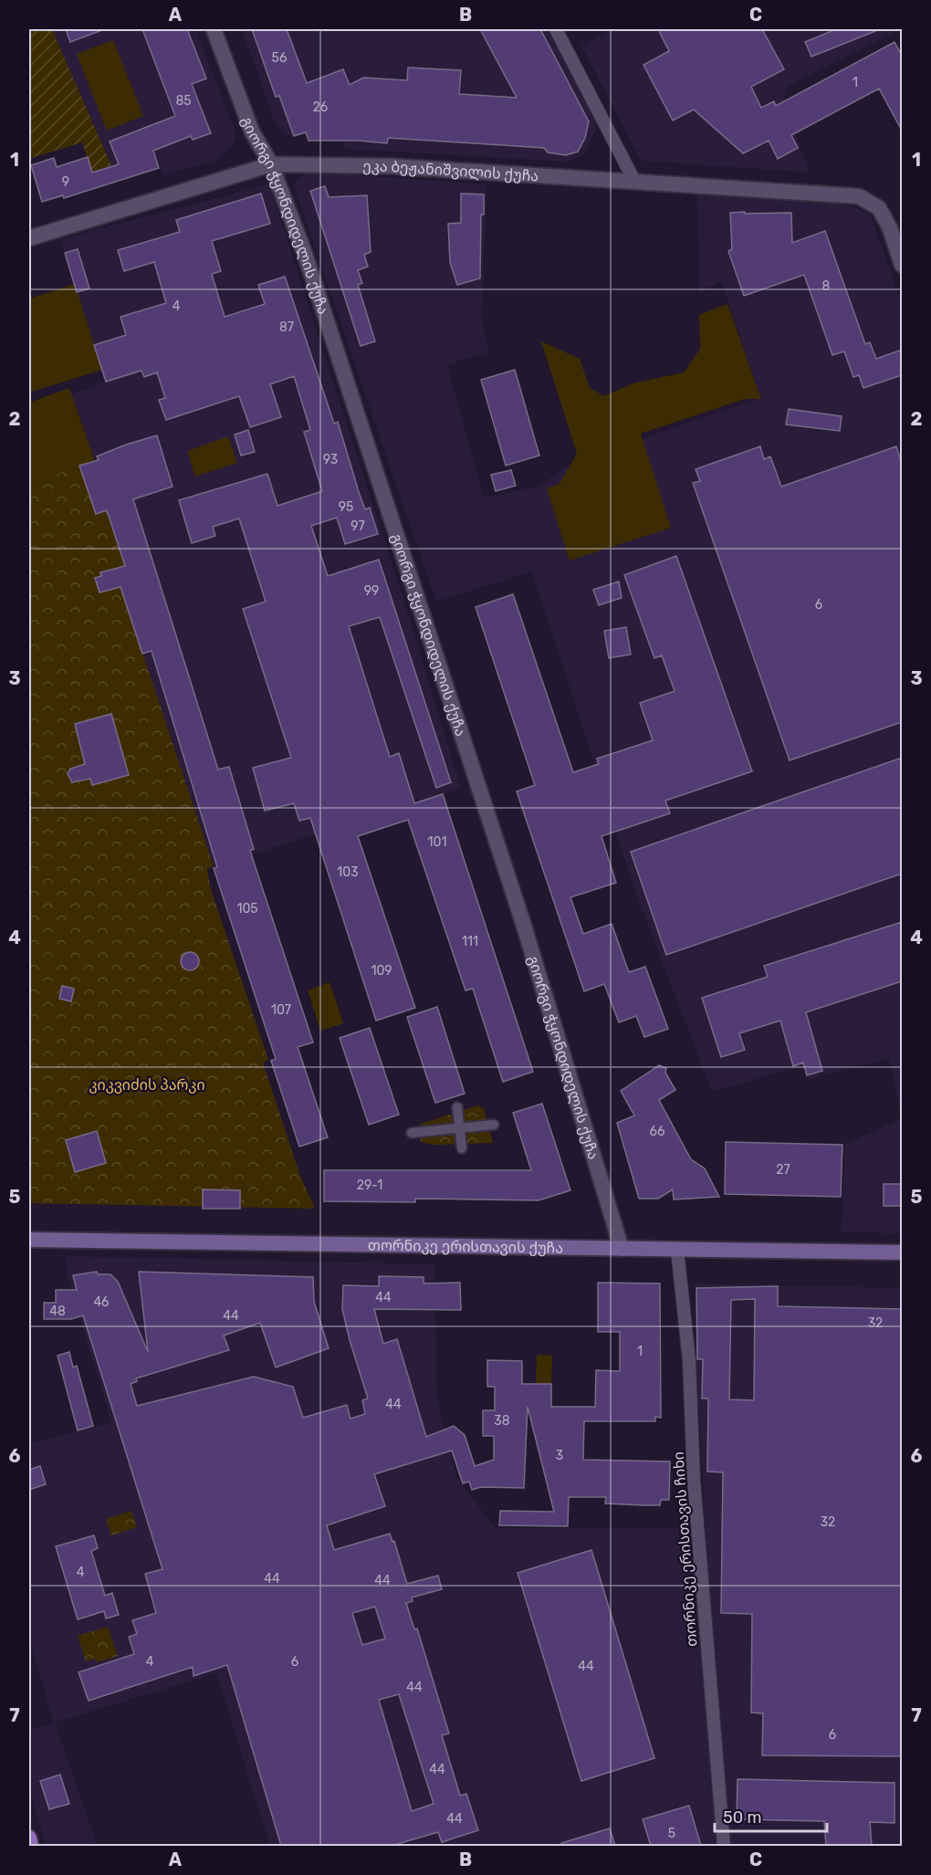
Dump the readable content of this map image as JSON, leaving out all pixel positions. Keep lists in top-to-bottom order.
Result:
{
  "streets": {
    "main road": ["თორნიკე ერისთავის ქუჩა"],
    "street": ["ეკა ბეჟანიშვილის ქუჩა", "გიორგი ჭყონდიდელის ქუჩა", "თორნიკე ერისთავის ჩიხი"]
  },
  "crossings": [
    ["ეკა ბეჟანიშვილის ქუჩა", "გიორგი ჭყონდიდელის ქუჩა"],
    ["გიორგი ჭყონდიდელის ქუჩა", "თორნიკე ერისთავის ქუჩა"],
    ["თორნიკე ერისთავის ქუჩა", "თორნიკე ერისთავის ჩიხი"]
  ],
  "parks": ["კიკვიძის პარკი"],
  "house_numbers": [
    "56",
    "1",
    "85",
    "26",
    "9",
    "8",
    "4",
    "87",
    "93",
    "95",
    "97",
    "99",
    "6",
    "101",
    "103",
    "105",
    "111",
    "109",
    "107",
    "66",
    "27",
    "29-1",
    "44",
    "46",
    "48",
    "44",
    "32",
    "1",
    "44",
    "38",
    "3",
    "32",
    "4",
    "44",
    "44",
    "4",
    "6",
    "44",
    "44",
    "6",
    "44",
    "44",
    "5"
  ],
  "scale_bar": "50 m",
  "grid": {
    "columns": ["A", "B", "C"],
    "rows": [
      "1",
      "2",
      "3",
      "4",
      "5",
      "6",
      "7"
    ]
  }
}
